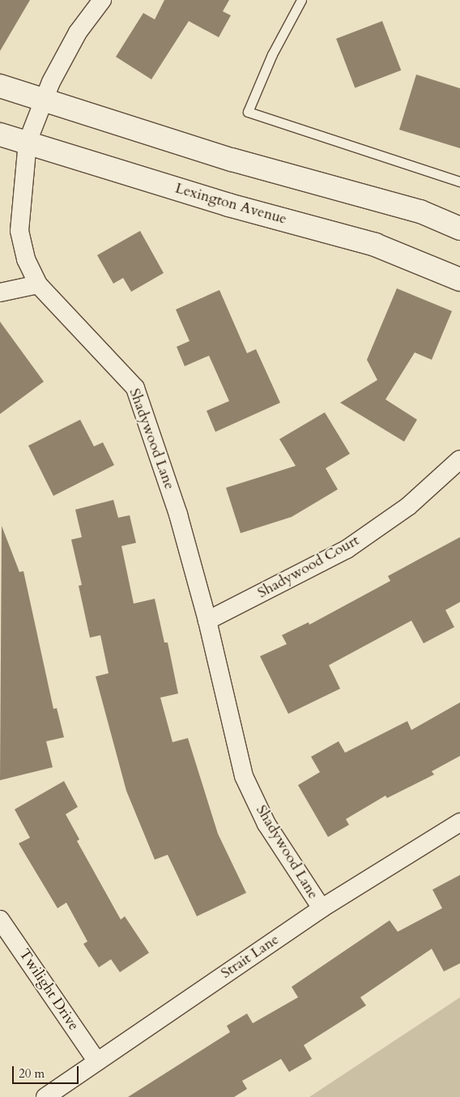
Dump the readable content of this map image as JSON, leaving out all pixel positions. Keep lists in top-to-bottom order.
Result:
{
  "streets": {
    "street": [
      "Lexington Avenue",
      "Shadywood Lane",
      "Shadywood Court",
      "Strait Lane",
      "Twilight Drive"
    ]
  },
  "crossings": [
    ["Lexington Avenue", "Shadywood Lane"],
    ["Shadywood Lane", "Shadywood Court"],
    ["Shadywood Lane", "Strait Lane"],
    ["Strait Lane", "Twilight Drive"]
  ],
  "scale_bar": "20 m"
}
